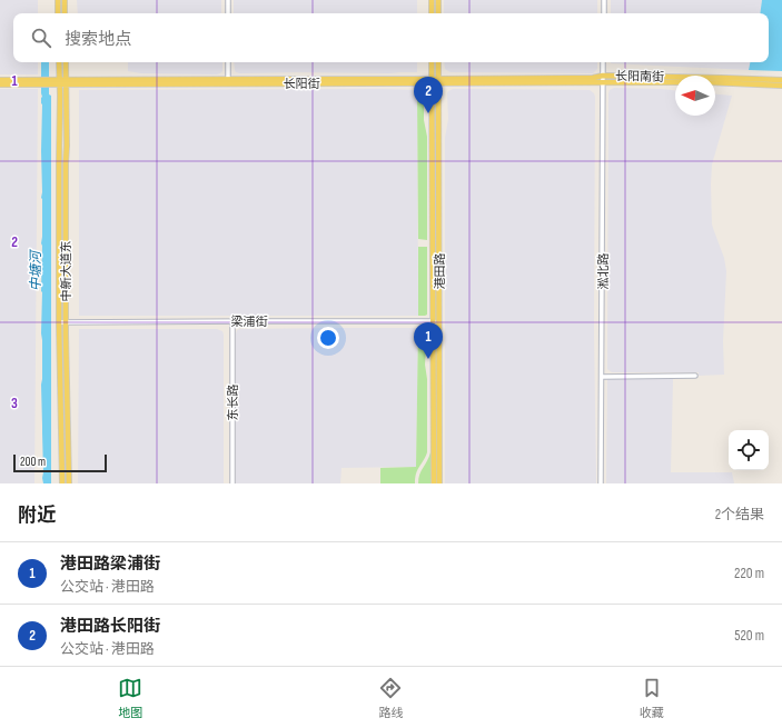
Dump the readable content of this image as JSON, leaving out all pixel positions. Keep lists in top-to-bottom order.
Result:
{
  "streets": {
    "main road": [
      "长阳南街",
      "长阳街",
      "中新大道东",
      "港田路"
    ],
    "street": ["淞北路", "梁浦街", "东长路"]
  },
  "crossings": [
    ["长阳南街", "长阳街"],
    ["长阳南街", "淞北路"],
    ["长阳街", "中新大道东"],
    ["长阳街", "港田路"],
    ["长阳街", "淞北路"],
    ["中新大道东", "梁浦街"],
    ["港田路", "梁浦街"],
    ["梁浦街", "东长路"]
  ],
  "water": ["中塘河"],
  "scale_bar": "200 m",
  "north": "left",
  "page": {
    "search": "搜索地点",
    "pins": ["2", "1"],
    "scale": "200 m",
    "heading": ["附近", "2个结果"],
    "list": [
      {
        "mark": "1",
        "name": "港田路梁浦街",
        "note": "公交站 · 港田路",
        "value": "220 m"
      },
      {
        "mark": "2",
        "name": "港田路长阳街",
        "note": "公交站 · 港田路",
        "value": "520 m"
      }
    ],
    "nav": ["地图", "路线", "收藏"]
  },
  "grid": {
    "rows": ["1", "2", "3"]
  }
}
